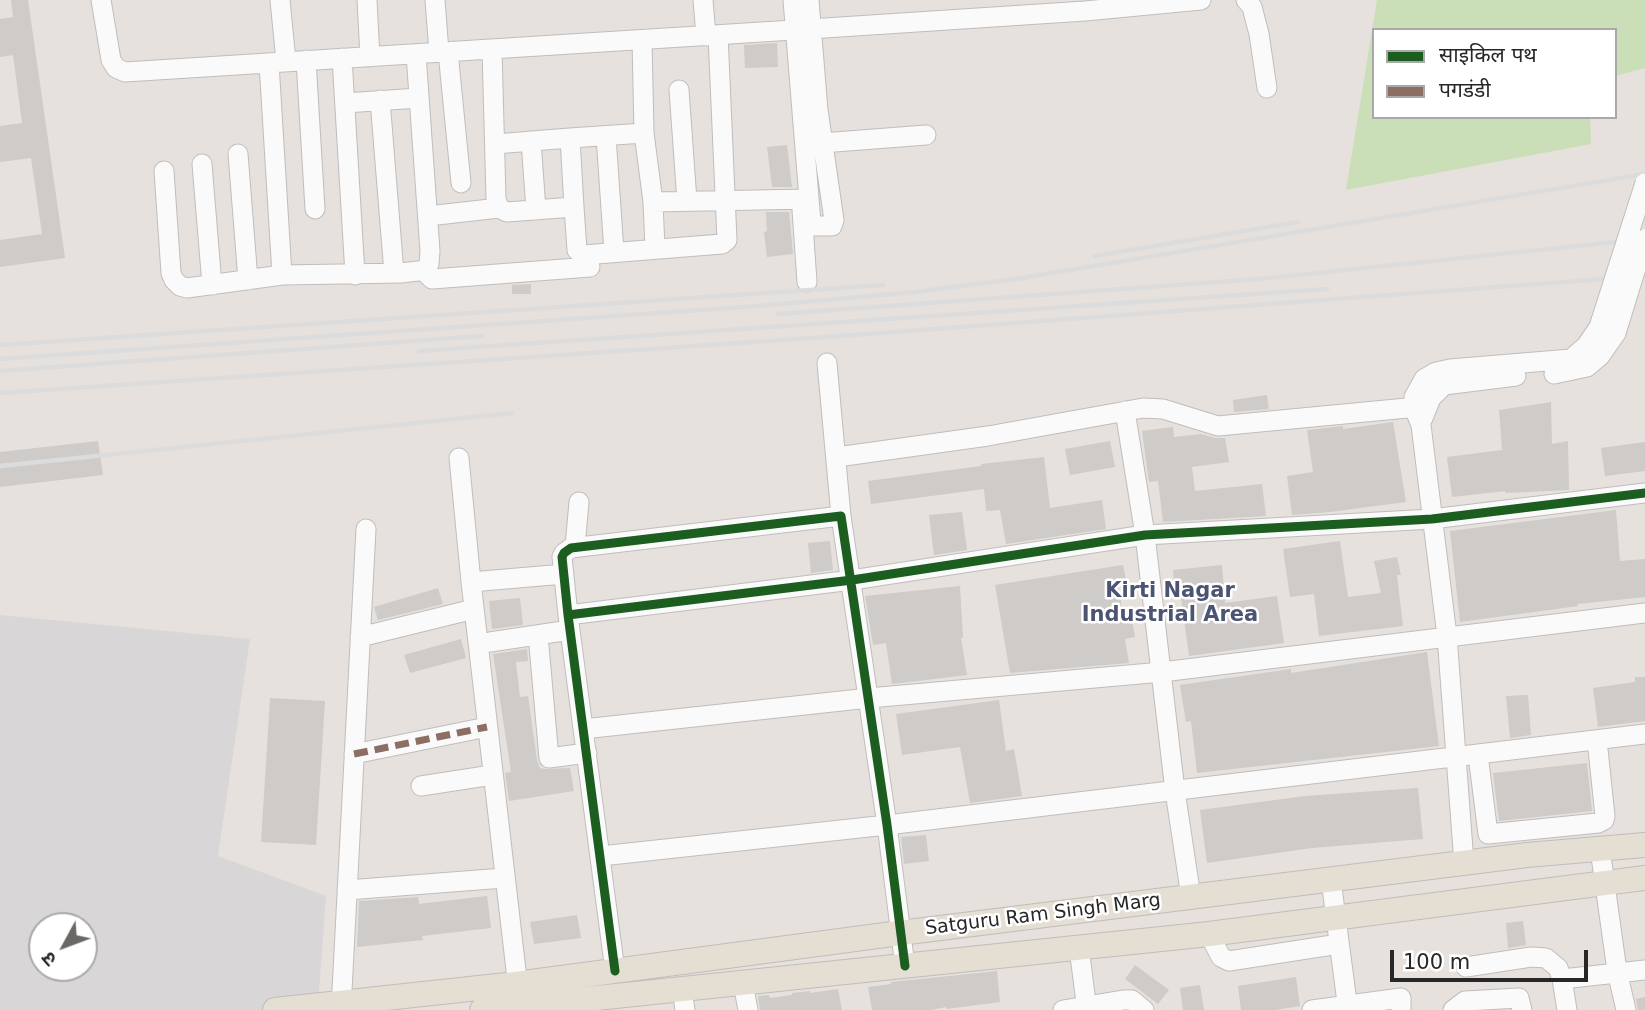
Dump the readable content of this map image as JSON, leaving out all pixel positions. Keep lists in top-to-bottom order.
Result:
{
  "streets": {
    "main road": ["Satguru Ram Singh Marg"]
  },
  "districts": ["Kirti Nagar Industrial Area"],
  "legend": ["साइकिल पथ", "पगडंडी"],
  "scale_bar": "100 m",
  "north": "bottom left"
}
